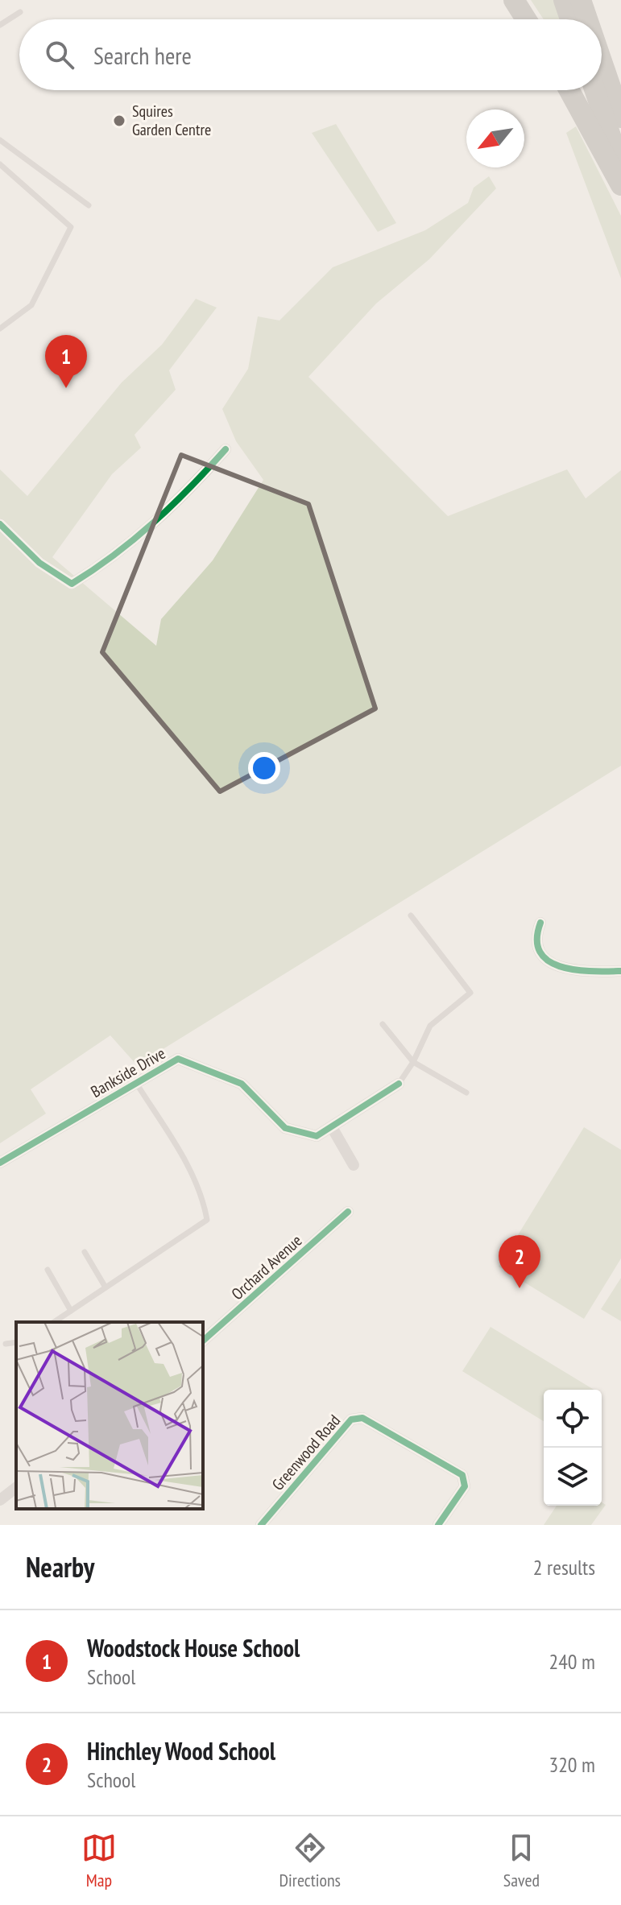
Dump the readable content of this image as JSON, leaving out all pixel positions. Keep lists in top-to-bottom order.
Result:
{
  "streets": {
    "street": ["Bankside Drive", "Orchard Avenue", "Greenwood Road"]
  },
  "places": ["Squires Garden Centre"],
  "north": "bottom left",
  "page": {
    "search": "Search here",
    "pins": ["1", "2"],
    "heading": ["Nearby", "2 results"],
    "list": [
      {
        "mark": "1",
        "name": "Woodstock House School",
        "note": "School",
        "value": "240 m"
      },
      {
        "mark": "2",
        "name": "Hinchley Wood School",
        "note": "School",
        "value": "320 m"
      }
    ],
    "nav": ["Map", "Directions", "Saved"]
  }
}
